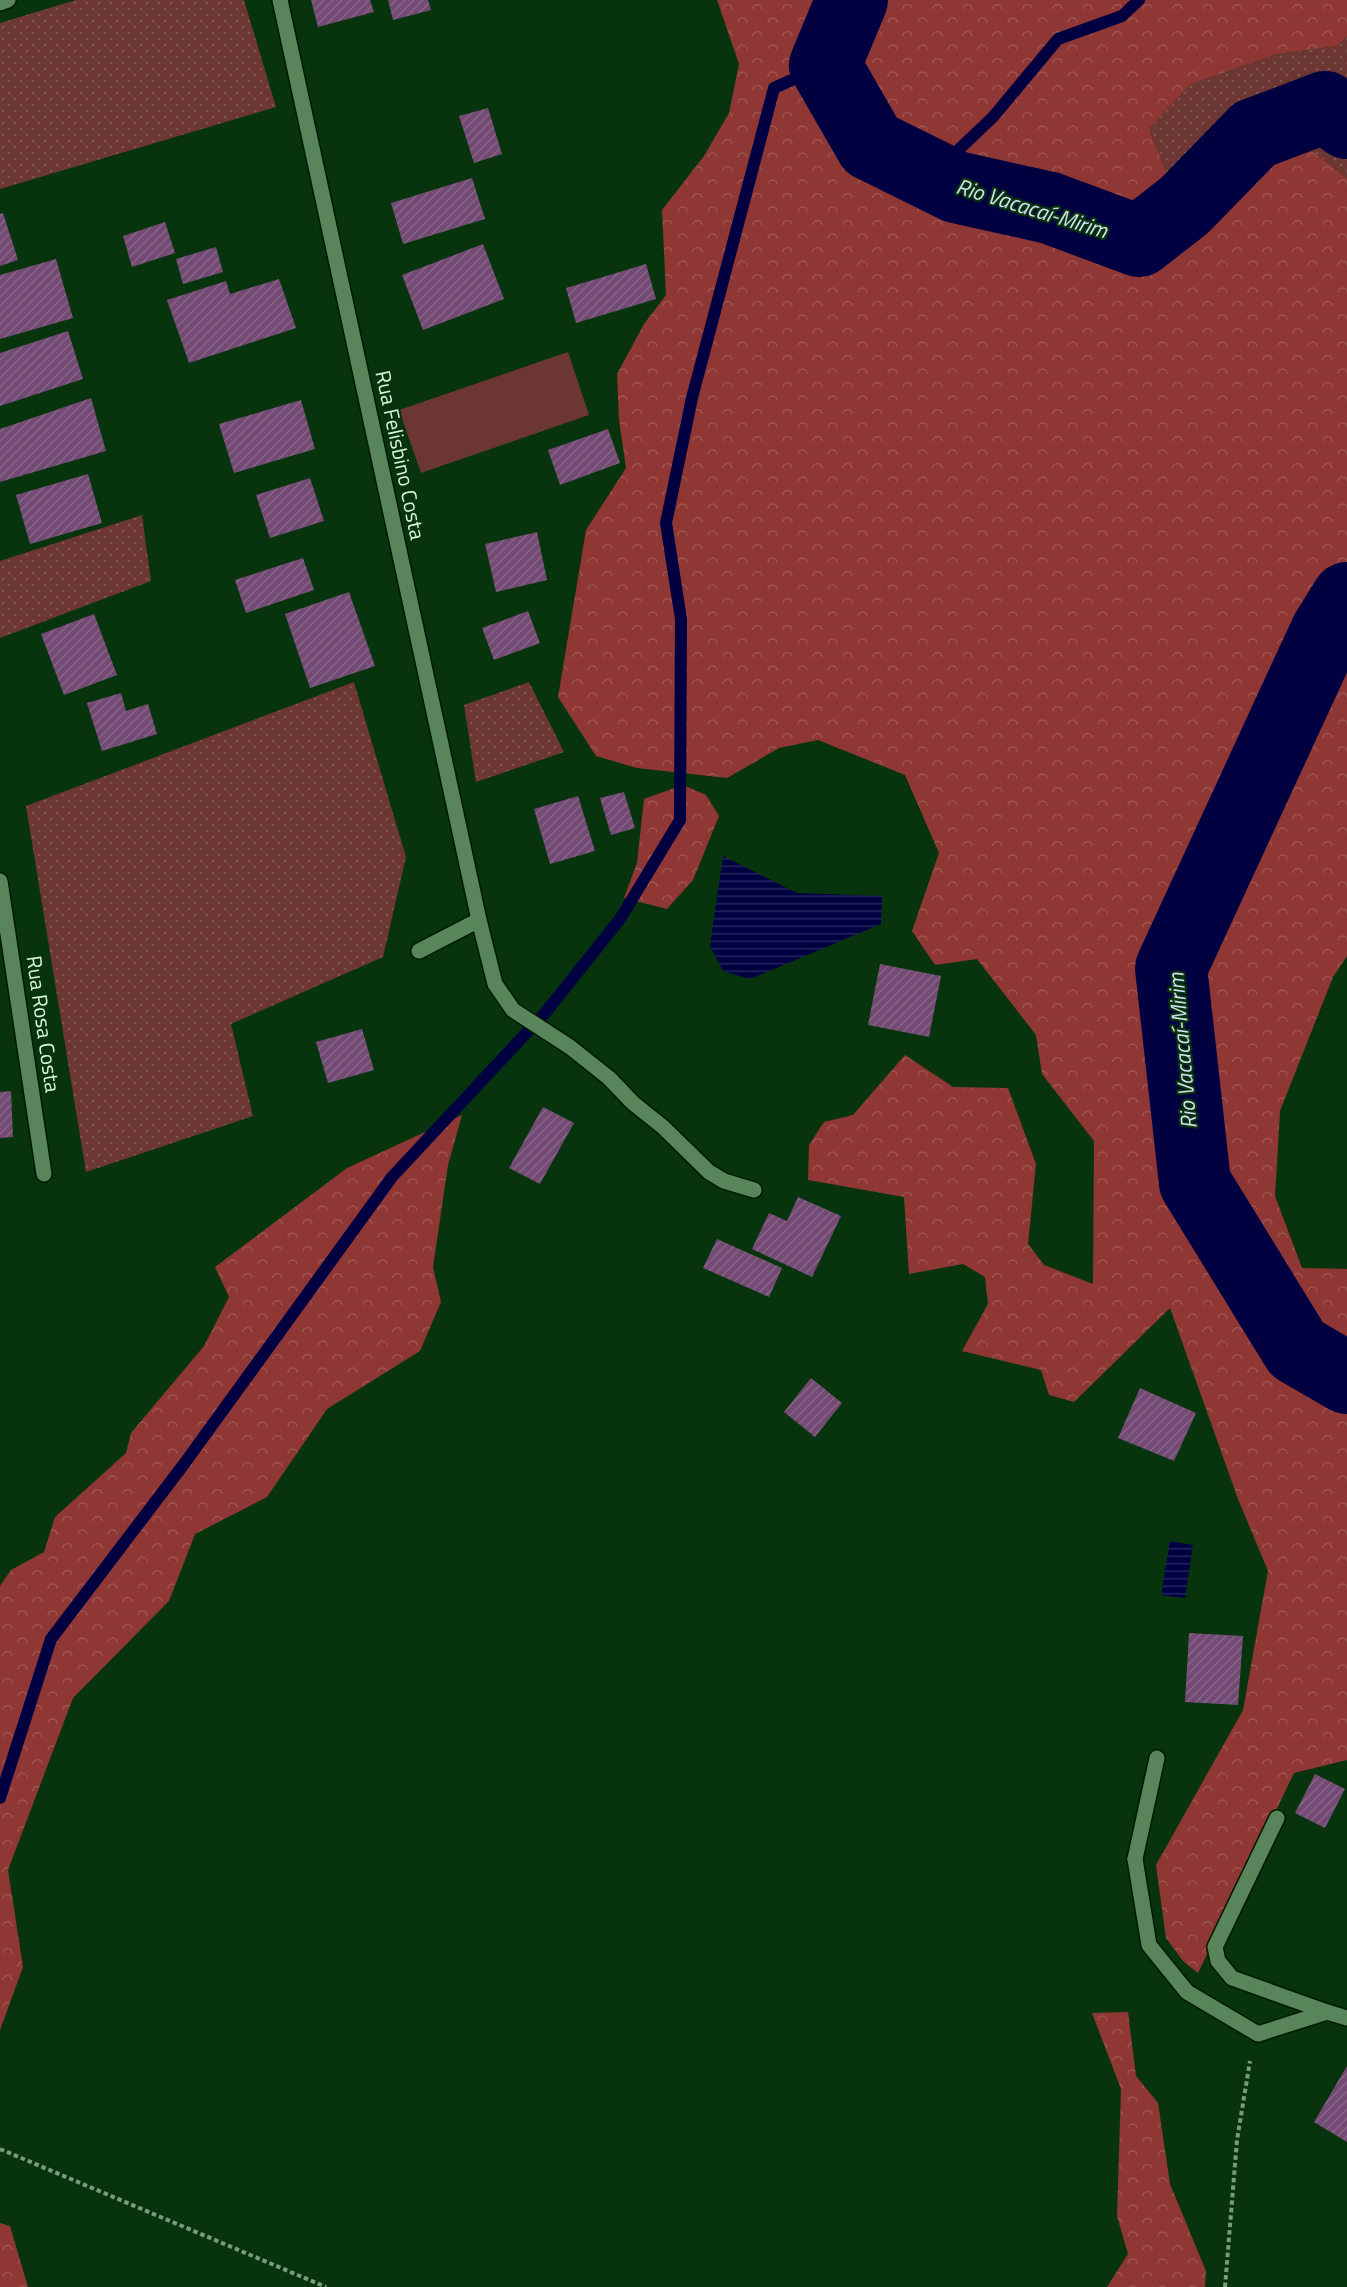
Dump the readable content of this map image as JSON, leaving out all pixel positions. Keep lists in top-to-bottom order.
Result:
{
  "streets": {
    "street": ["Rua Felisbino Costa", "Rua Rosa Costa"]
  },
  "water": ["Rio Vacacaí-Mirim"]
}
